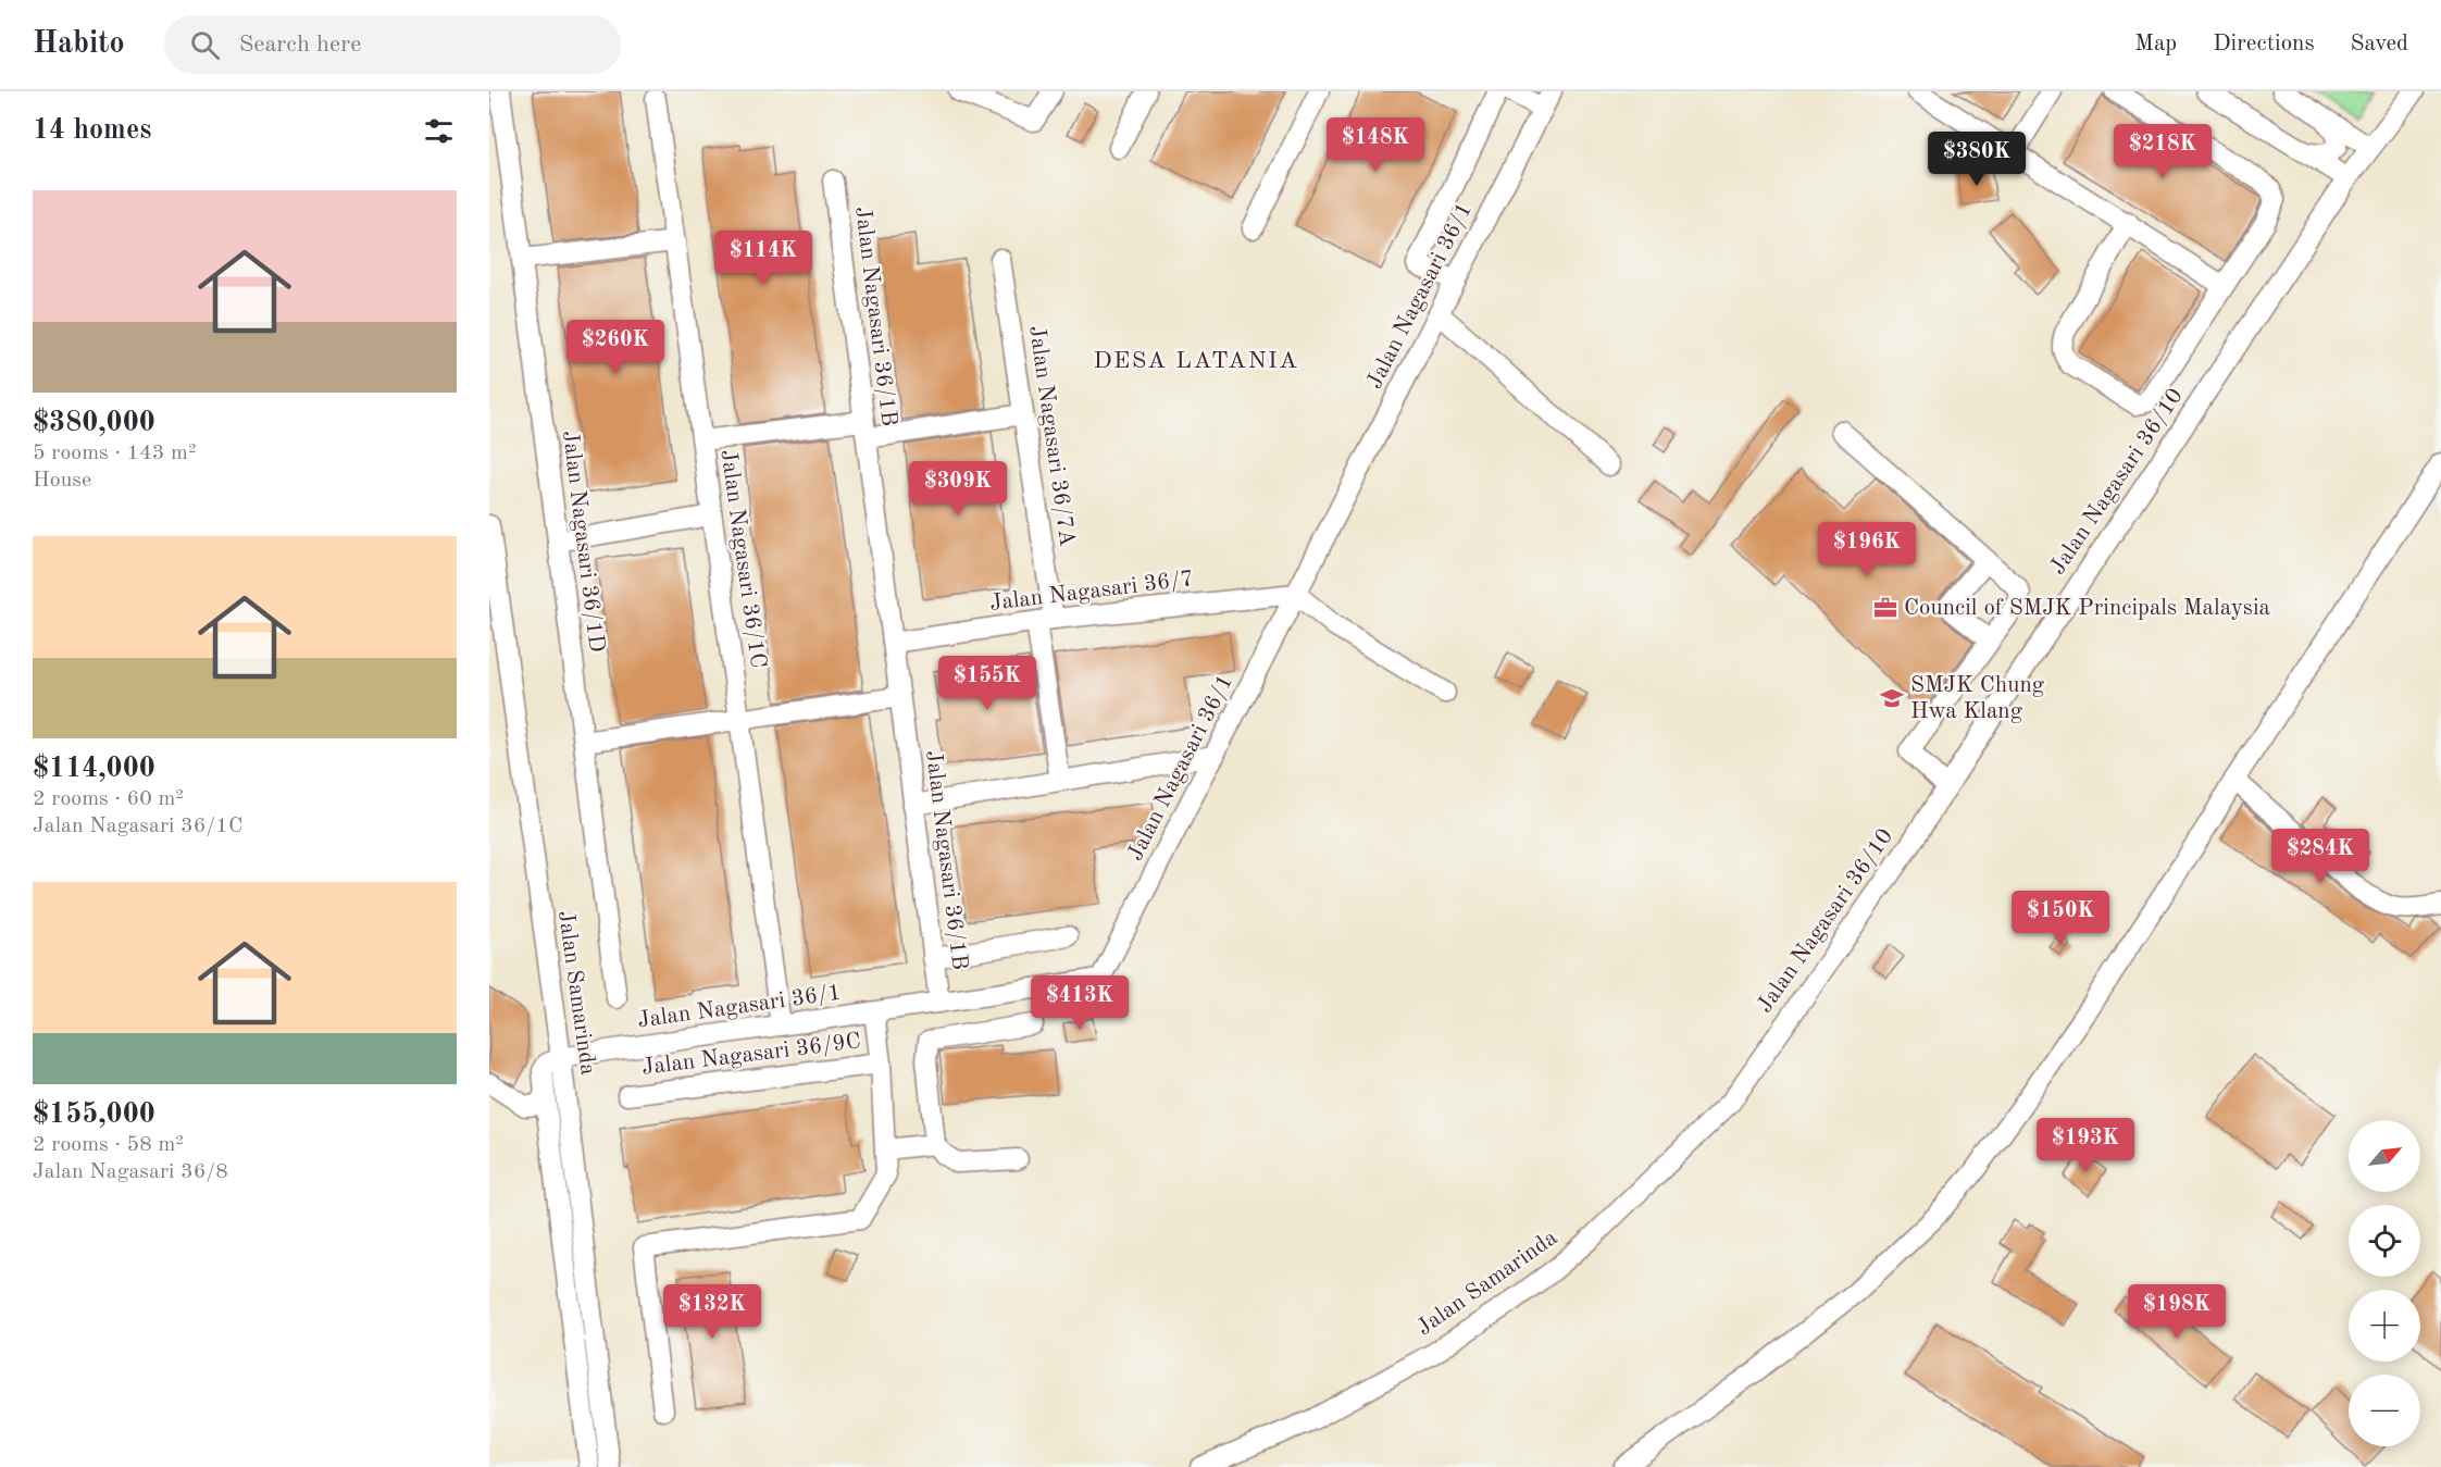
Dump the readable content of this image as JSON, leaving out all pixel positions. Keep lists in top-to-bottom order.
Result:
{
  "streets": {
    "street": [
      "Jalan Nagasari 36/1",
      "Jalan Nagasari 36/1B",
      "Jalan Nagasari 36/7A",
      "Jalan Nagasari 36/10",
      "Jalan Nagasari 36/1D",
      "Jalan Nagasari 36/1C",
      "Jalan Nagasari 36/7",
      "Jalan Samarinda",
      "Jalan Nagasari 36/9C"
    ]
  },
  "crossings": [
    ["Jalan Nagasari 36/1", "Jalan Nagasari 36/1B"],
    ["Jalan Nagasari 36/1", "Jalan Nagasari 36/1C"],
    ["Jalan Nagasari 36/1", "Jalan Nagasari 36/7"],
    ["Jalan Nagasari 36/1", "Jalan Samarinda"],
    ["Jalan Nagasari 36/1B", "Jalan Nagasari 36/7"],
    ["Jalan Nagasari 36/7A", "Jalan Nagasari 36/7"],
    ["Jalan Nagasari 36/10", "Jalan Samarinda"]
  ],
  "districts": ["DESA LATANIA"],
  "places": {
    "office": ["Council of SMJK Principals Malaysia"],
    "school or university": ["SMJK Chung Hwa Klang"]
  },
  "north": "top right",
  "page": {
    "header": "Habito",
    "search": "Search here",
    "nav": ["Map", "Directions", "Saved"],
    "heading": "14 homes",
    "price": [
      "$148K",
      "$218K",
      "$380K",
      "$114K",
      "$260K",
      "$309K",
      "$196K",
      "$155K",
      "$284K",
      "$150K",
      "$413K",
      "$193K",
      "$132K",
      "$198K"
    ],
    "list": [
      {
        "name": "$380,000",
        "note": "5 rooms · 143 m² · House"
      },
      {
        "name": "$114,000",
        "note": "2 rooms · 60 m² · Jalan Nagasari 36/1C"
      },
      {
        "name": "$155,000",
        "note": "2 rooms · 58 m² · Jalan Nagasari 36/8"
      }
    ],
    "map_buttons": ["+", "−"]
  }
}
